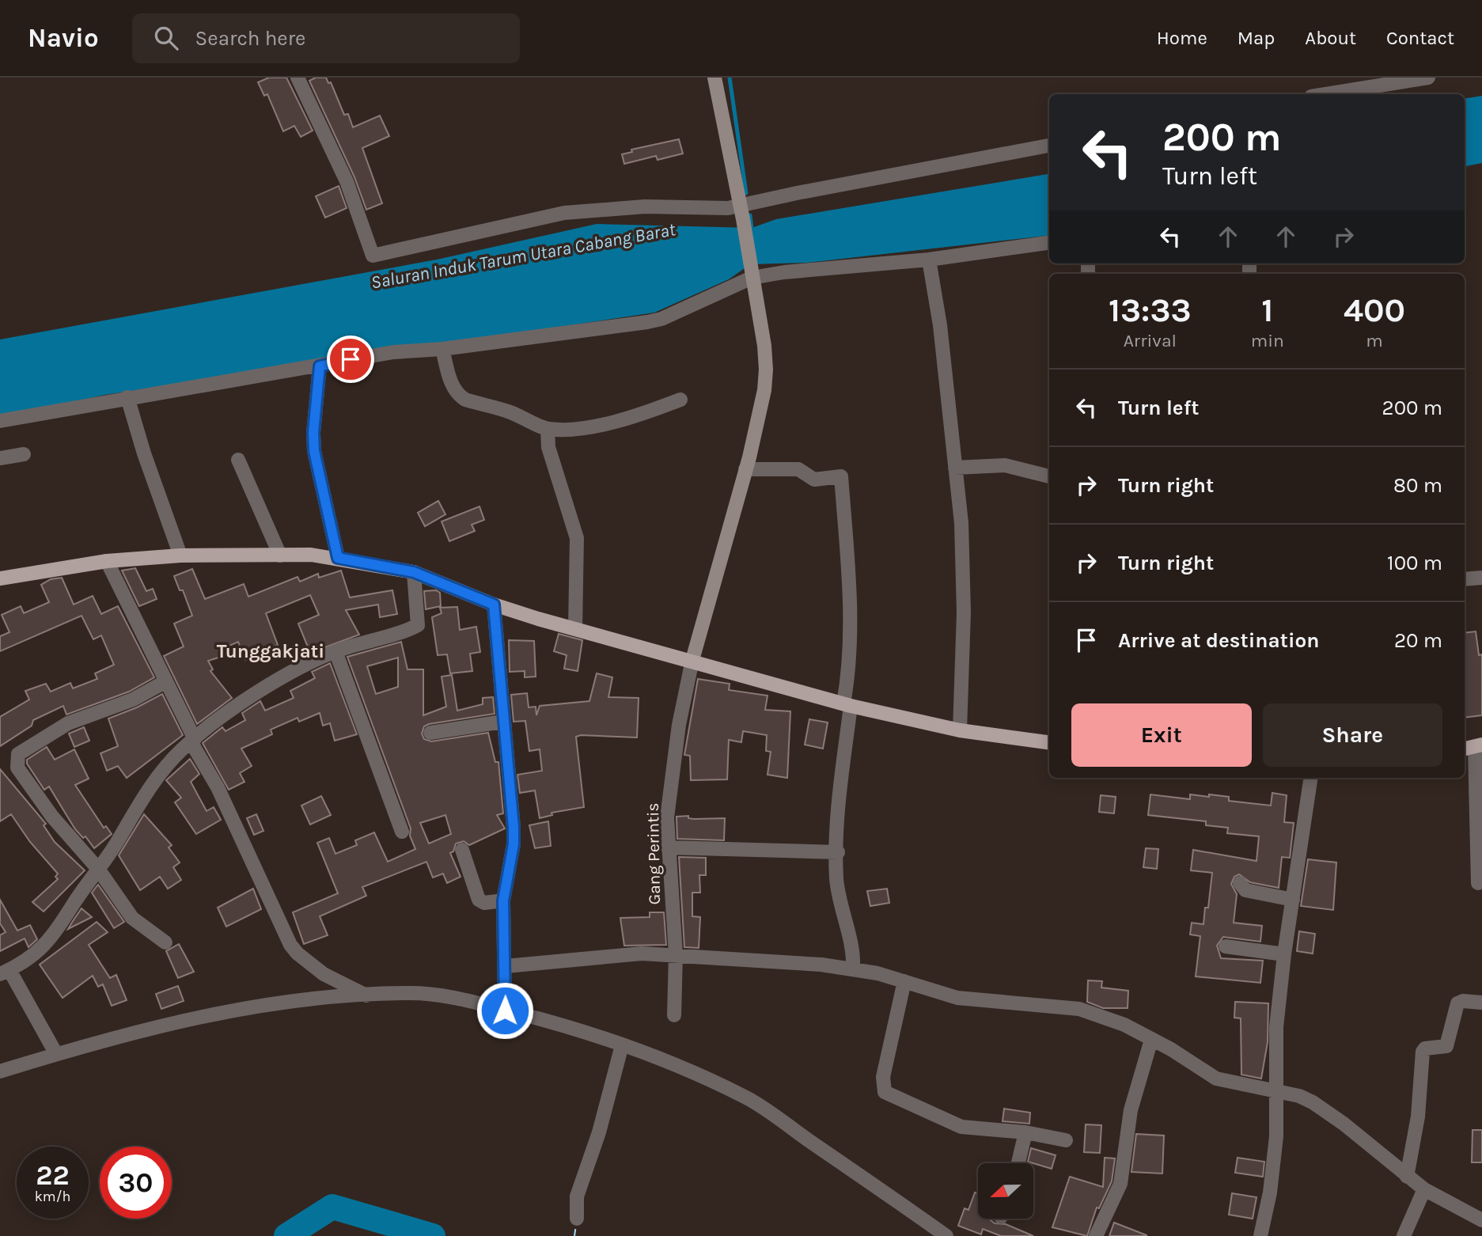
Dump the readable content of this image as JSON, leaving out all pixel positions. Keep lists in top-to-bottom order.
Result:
{
  "streets": {
    "street": ["Gang Perintis"]
  },
  "districts": ["Tunggakjati"],
  "water": ["Saluran Induk Tarum Utara Cabang Barat"],
  "north": "left",
  "page": {
    "header": "Navio",
    "search": "Search here",
    "nav": [
      "Home",
      "Map",
      "About",
      "Contact"
    ],
    "turn": ["200 m", "Turn left"],
    "eta": [
      "13:33",
      "Arrival",
      "1",
      "min",
      "400",
      "m"
    ],
    "list": [
      {
        "name": "Turn left",
        "value": "200 m"
      },
      {
        "name": "Turn right",
        "value": "80 m"
      },
      {
        "name": "Turn right",
        "value": "100 m"
      },
      {
        "name": "Arrive at destination",
        "value": "20 m"
      }
    ],
    "buttons": ["Exit", "Share"],
    "speed": "22 km/h",
    "limit": "30"
  }
}
